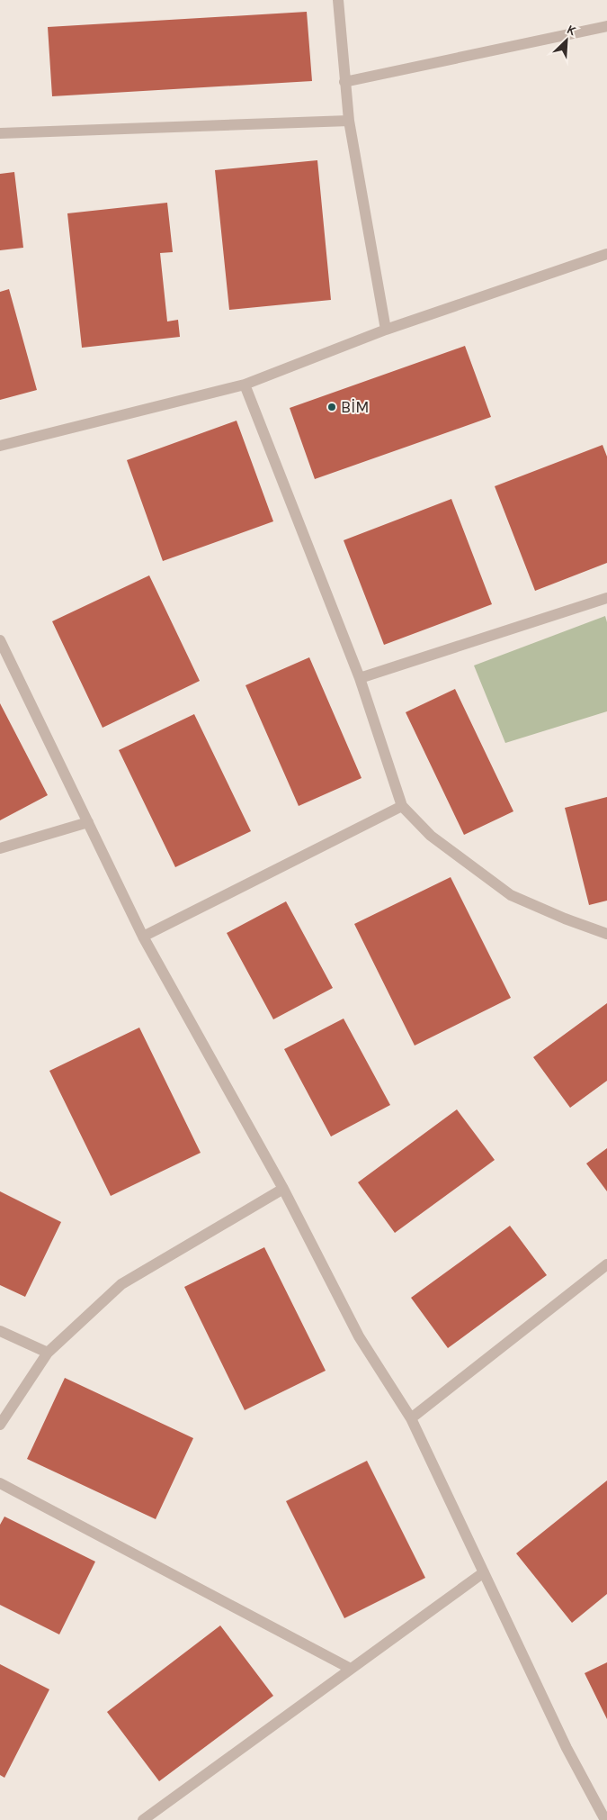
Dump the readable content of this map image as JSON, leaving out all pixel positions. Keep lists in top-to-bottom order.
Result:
{
  "places": ["BİM"],
  "north": "top right"
}
